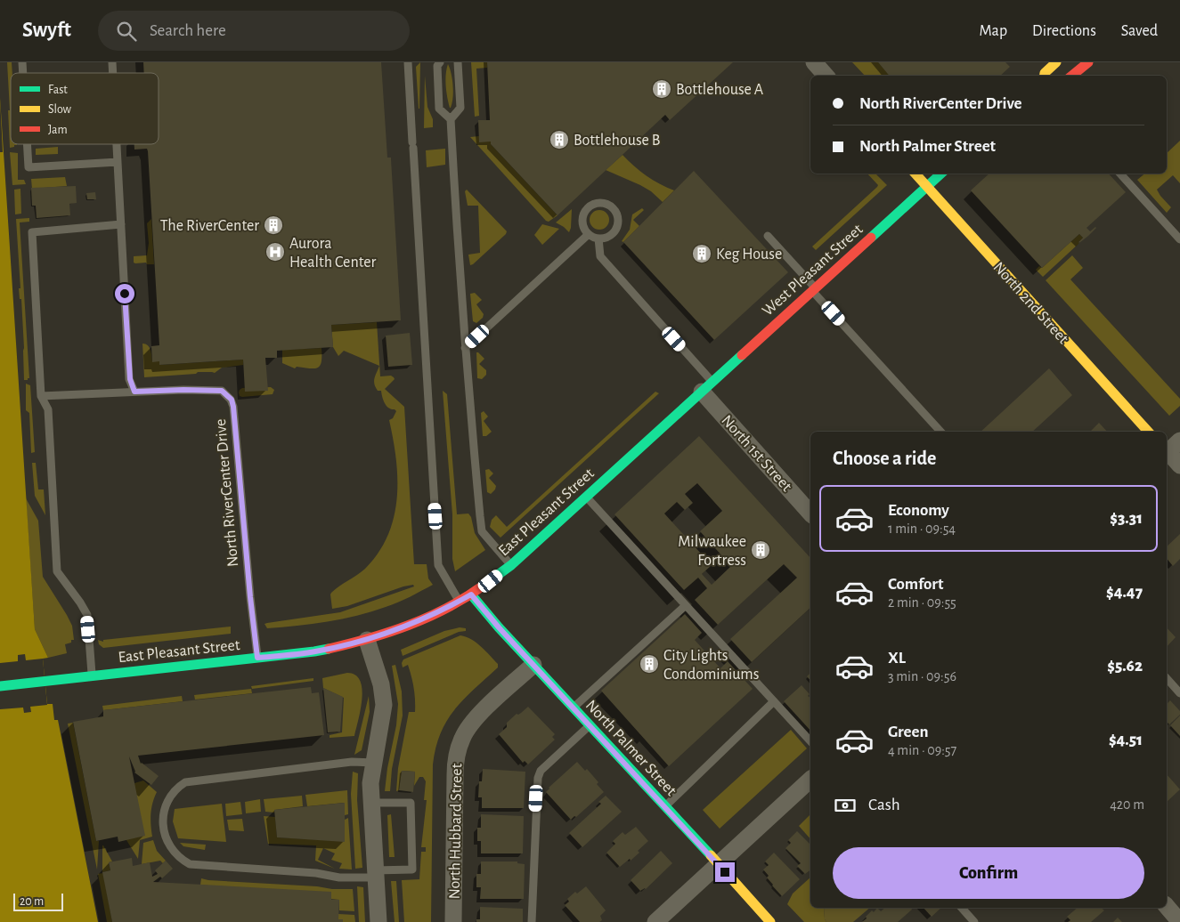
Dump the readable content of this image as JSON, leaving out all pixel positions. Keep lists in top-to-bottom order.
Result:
{
  "streets": {
    "street": [
      "West Pleasant Street",
      "North 2nd Street",
      "North 1st Street",
      "East Pleasant Street",
      "North Palmer Street",
      "North Hubbard Street"
    ],
    "lane": ["North RiverCenter Drive"]
  },
  "crossings": [
    ["West Pleasant Street", "North 2nd Street"],
    ["West Pleasant Street", "North 1st Street"],
    ["West Pleasant Street", "East Pleasant Street"],
    ["North 1st Street", "East Pleasant Street"],
    ["North RiverCenter Drive", "East Pleasant Street"],
    ["East Pleasant Street", "North Palmer Street"],
    ["North Palmer Street", "North Hubbard Street"]
  ],
  "places": {
    "building": [
      "Bottlehouse A",
      "Bottlehouse B",
      "The RiverCenter",
      "Keg House",
      "Milwaukee Fortress",
      "City Lights Condominiums"
    ],
    "hospital": ["Aurora Health Center"]
  },
  "legend": ["Fast", "Slow", "Jam"],
  "scale_bar": "20 m",
  "page": {
    "header": "Swyft",
    "search": "Search here",
    "nav": ["Map", "Directions", "Saved"],
    "banner": ["North RiverCenter Drive", "North Palmer Street"],
    "heading": "Choose a ride",
    "list": [
      {
        "name": "Economy",
        "note": "1 min · 09:54",
        "value": "$3.31"
      },
      {
        "name": "Comfort",
        "note": "2 min · 09:55",
        "value": "$4.47"
      },
      {
        "name": "XL",
        "note": "3 min · 09:56",
        "value": "$5.62"
      },
      {
        "name": "Green",
        "note": "4 min · 09:57",
        "value": "$4.51"
      }
    ],
    "pay": ["Cash", "420 m"],
    "buttons": "Confirm",
    "scale": "20 m"
  }
}
